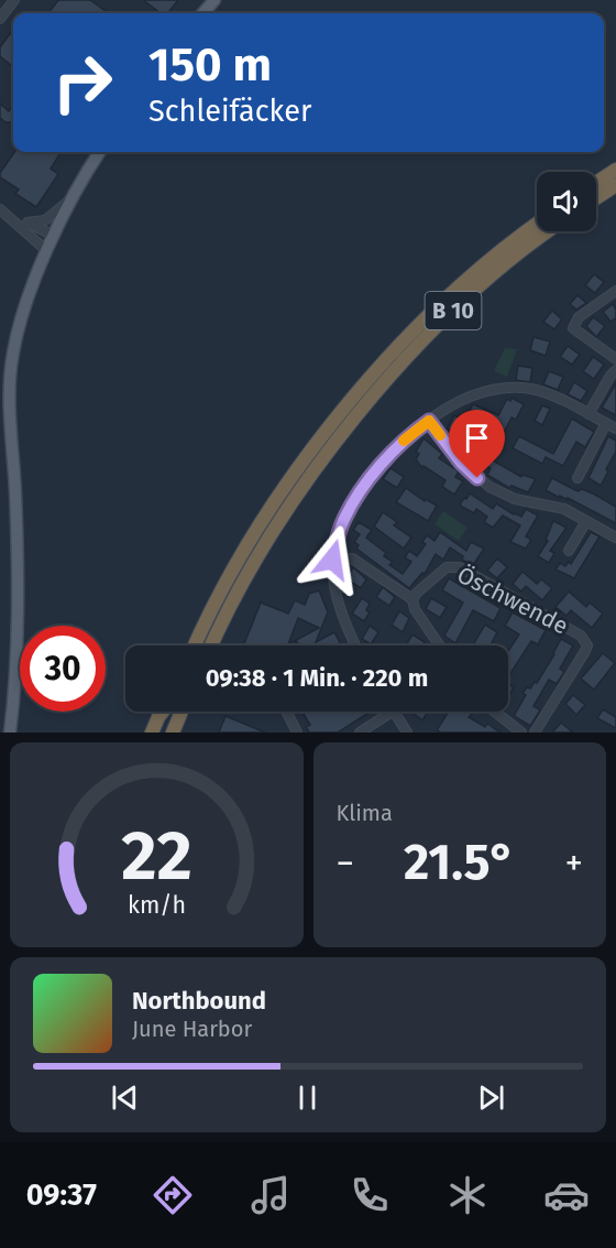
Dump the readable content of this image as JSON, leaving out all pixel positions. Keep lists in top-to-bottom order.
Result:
{
  "streets": {
    "highway": ["B 10"],
    "street": ["Öschwende"]
  },
  "page": {
    "turn": ["150 m", "Schleifäcker"],
    "limit": "30",
    "trip": "09:38 · 1 Min. · 220 m",
    "tile": "Klima",
    "heat": ["−", "21.5°", "+"],
    "song": ["Northbound", "June Harbor"],
    "tabs": "09:37",
    "gauge": ["22", "km/h"]
  }
}
